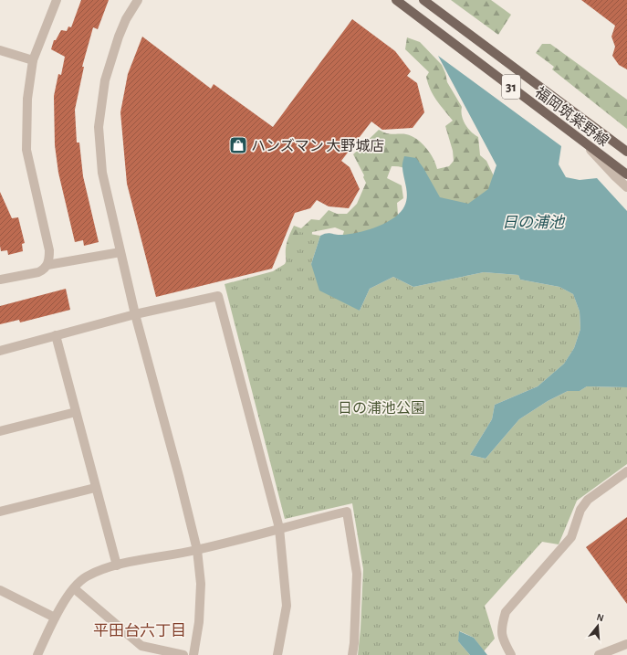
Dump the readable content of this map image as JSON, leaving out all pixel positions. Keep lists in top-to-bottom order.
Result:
{
  "streets": {
    "main road": ["31", "福岡筑紫野線"]
  },
  "districts": ["平田台六丁目"],
  "water": ["日の浦池"],
  "parks": ["日の浦池公園"],
  "places": {
    "shop": ["ハンズマン 大野城店"]
  },
  "north": "top"
}
